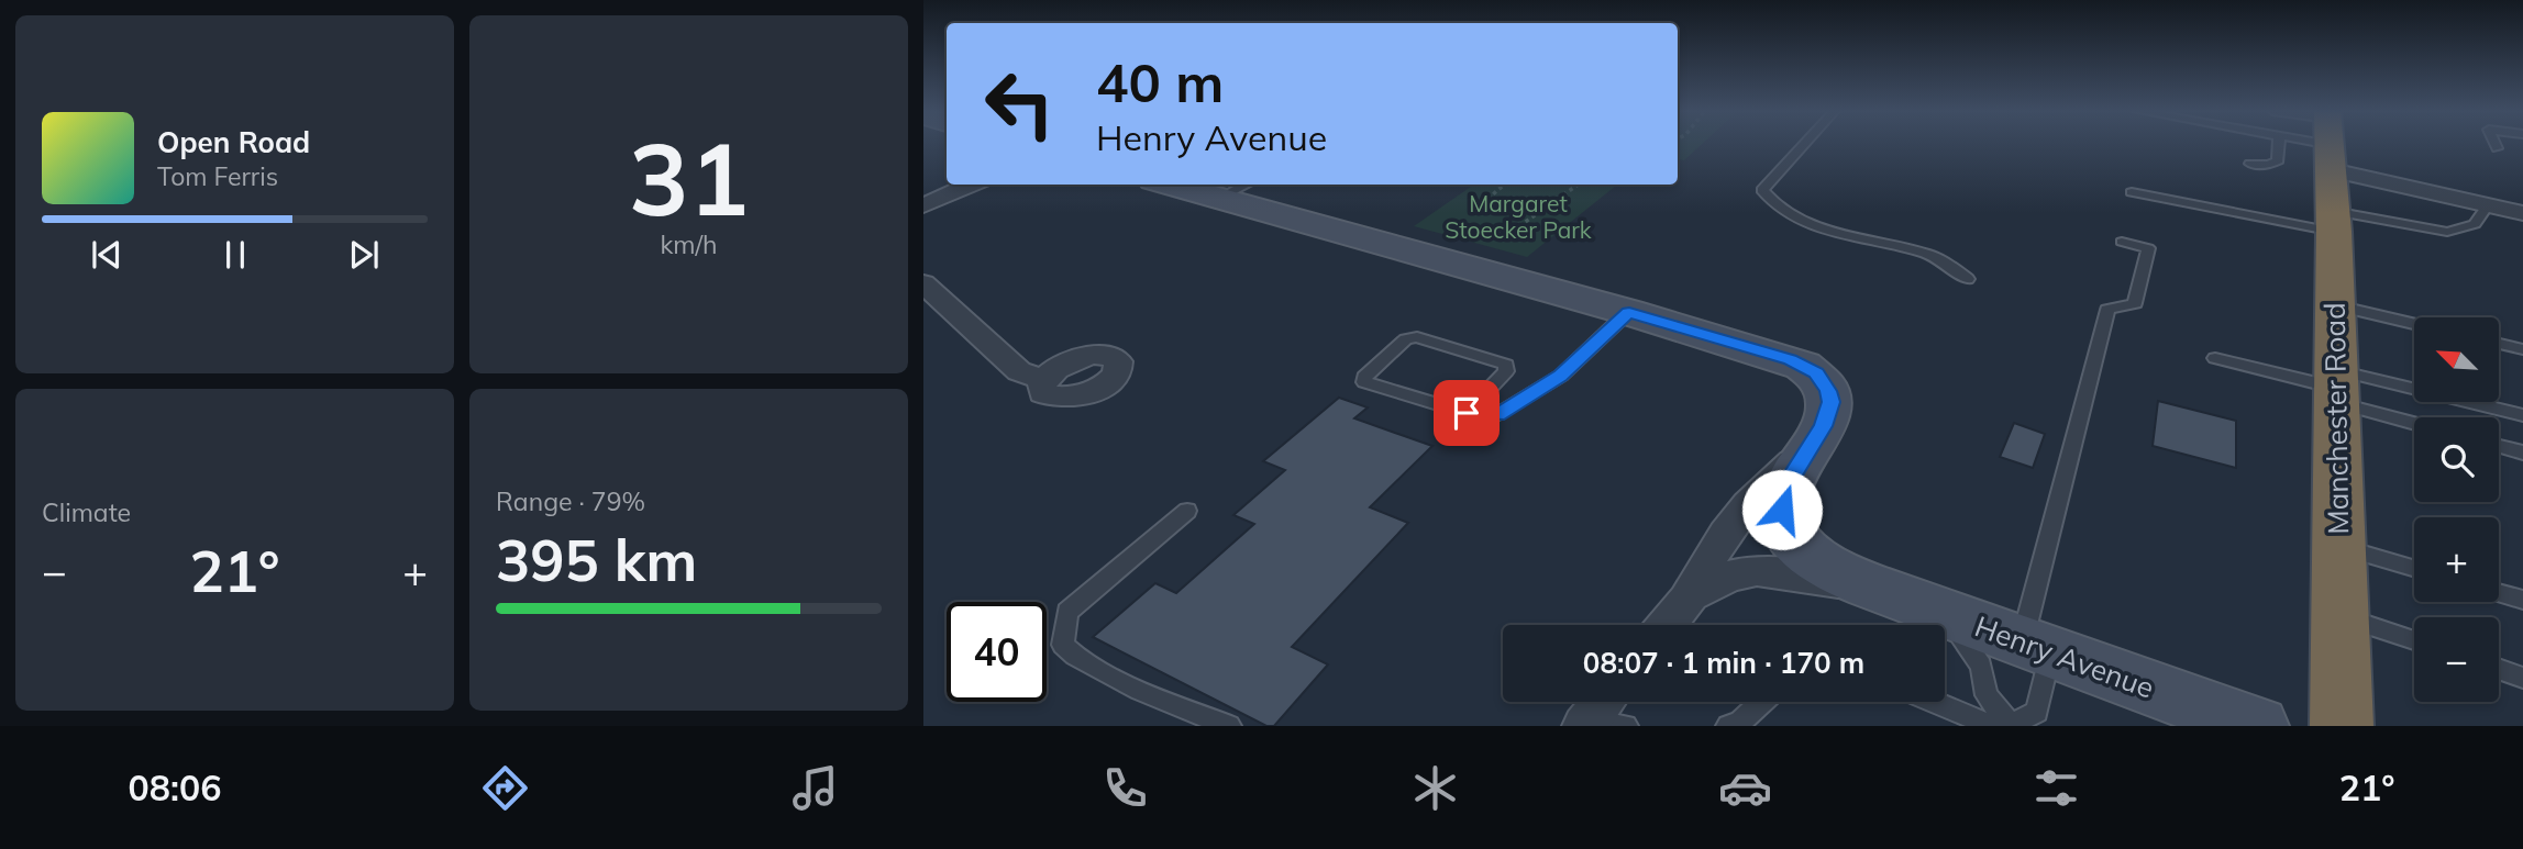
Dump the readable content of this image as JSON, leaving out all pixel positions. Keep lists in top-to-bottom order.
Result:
{
  "streets": {
    "highway": ["Manchester Road"],
    "street": ["Henry Avenue"]
  },
  "parks": ["Margaret Stoecker Park"],
  "north": "top left",
  "page": {
    "tile": [
      ["31", "km/h"],
      "Climate",
      ["Range · 79%", "395 km"]
    ],
    "turn": ["40 m", "Henry Avenue"],
    "song": ["Open Road", "Tom Ferris"],
    "map_buttons": ["+", "−"],
    "heat": ["−", "21°", "+"],
    "limit": "40",
    "trip": "08:07 · 1 min · 170 m",
    "tabs": ["08:06", "21°"]
  }
}
